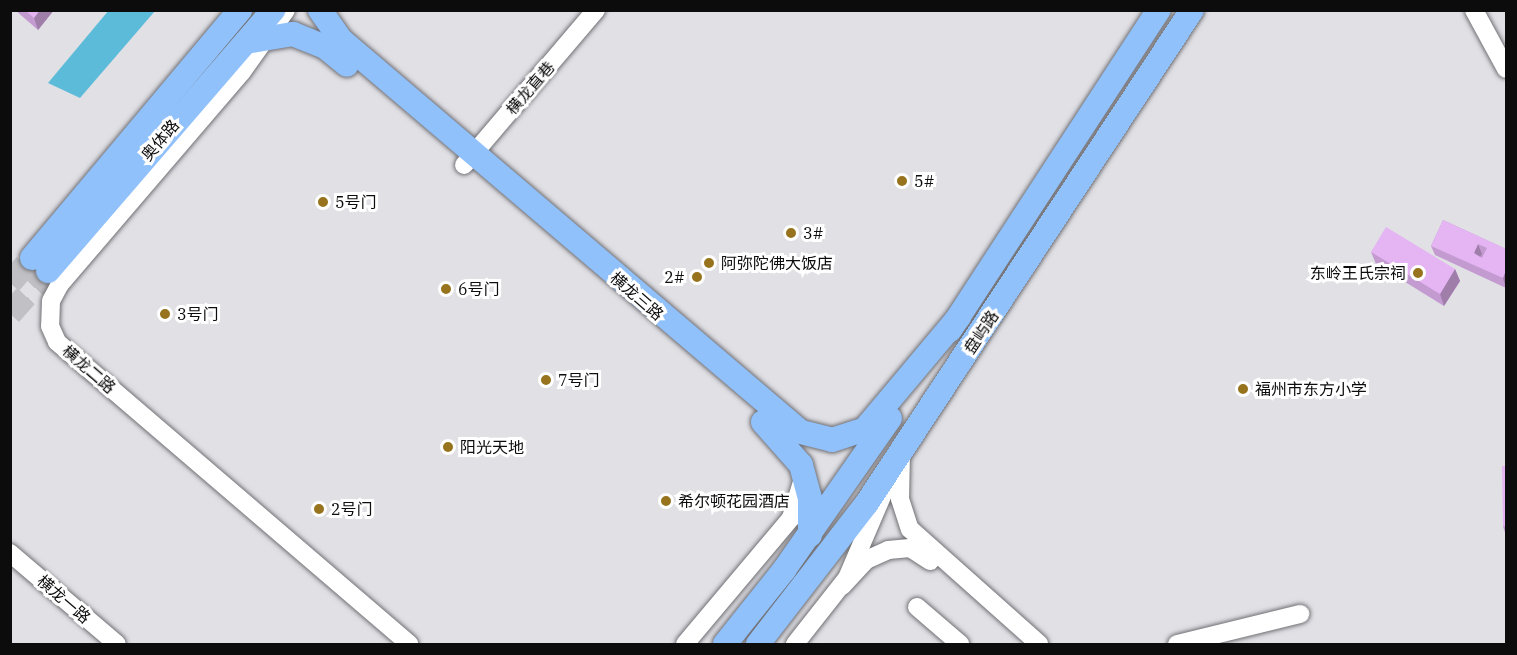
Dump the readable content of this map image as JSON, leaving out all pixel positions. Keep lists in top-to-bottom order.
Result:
{
  "streets": {
    "main road": ["奥体路", "横龙三路", "盘屿路"],
    "street": ["横龙直巷", "横龙二路", "横龙一路"]
  },
  "crossings": [
    ["横龙直巷", "横龙三路"],
    ["奥体路", "横龙三路"],
    ["奥体路", "横龙二路"],
    ["横龙三路", "盘屿路"],
    ["横龙三路", "横龙二路"]
  ],
  "places": [
    "5#",
    "5号门",
    "3#",
    "阿弥陀佛大饭店",
    "东岭王氏宗祠",
    "2#",
    "6号门",
    "3号门",
    "7号门",
    "福州市东方小学",
    "阳光天地",
    "希尔顿花园酒店",
    "2号门"
  ]
}
